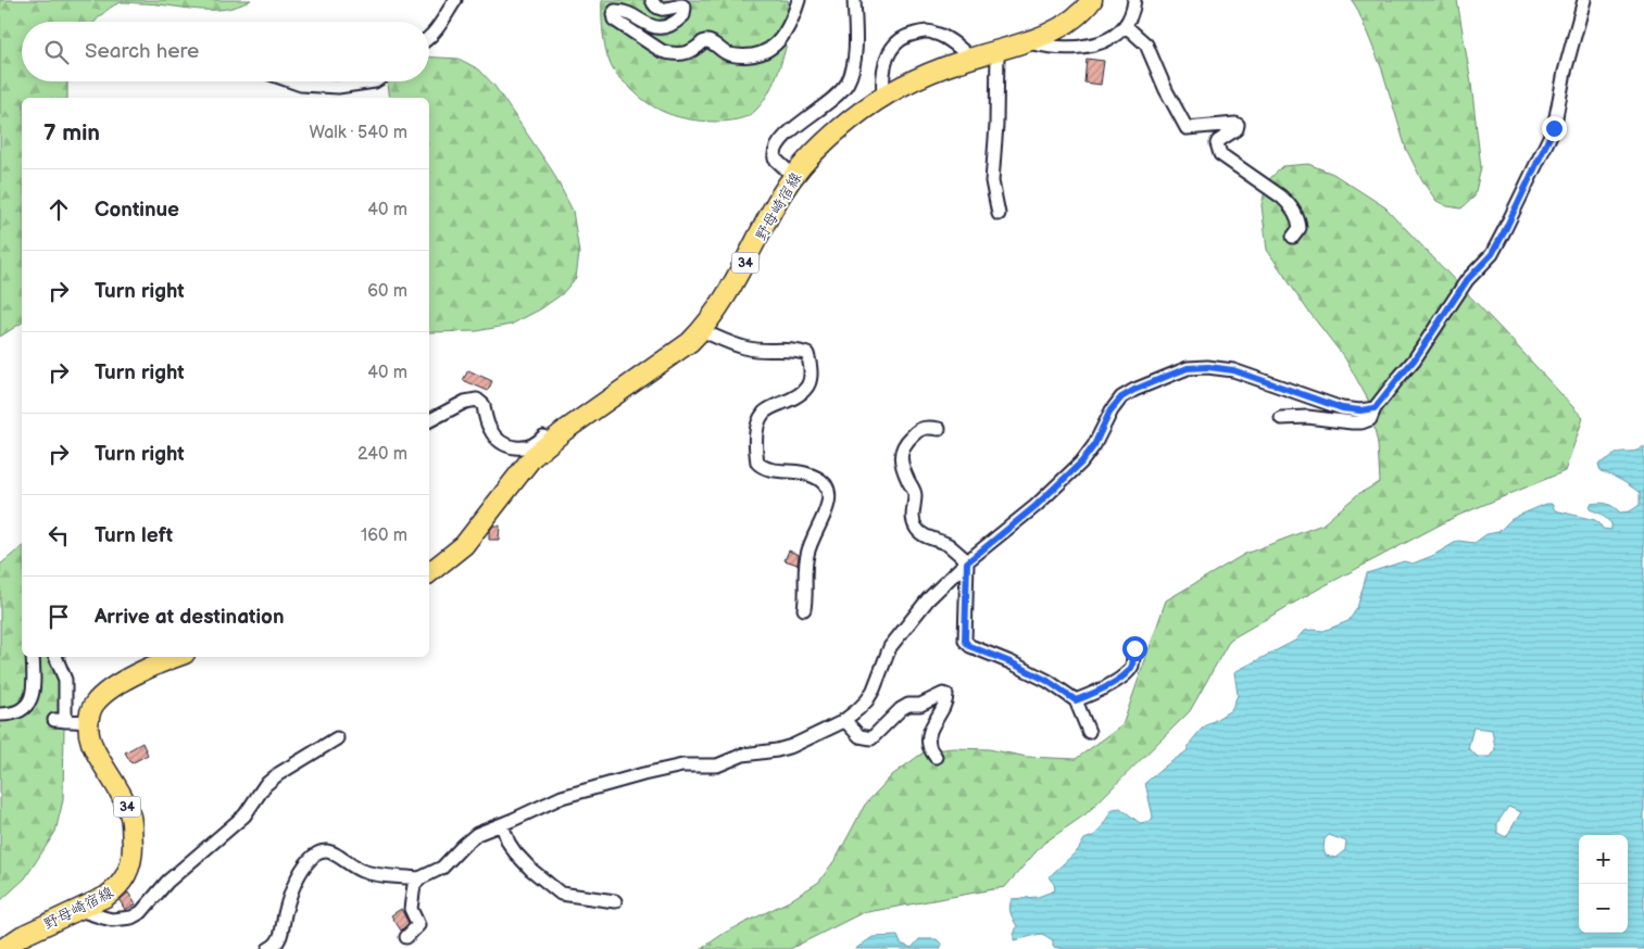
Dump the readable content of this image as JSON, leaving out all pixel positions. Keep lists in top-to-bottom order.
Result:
{
  "streets": {
    "main road": ["野母崎宿線", "34"]
  },
  "page": {
    "search": "Search here",
    "heading": ["7 min", "Walk · 540 m"],
    "list": [
      ["Continue", "40 m"],
      ["Turn right", "60 m"],
      ["Turn right", "40 m"],
      ["Turn right", "240 m"],
      ["Turn left", "160 m"],
      "Arrive at destination"
    ],
    "map_buttons": ["+", "−"]
  }
}
